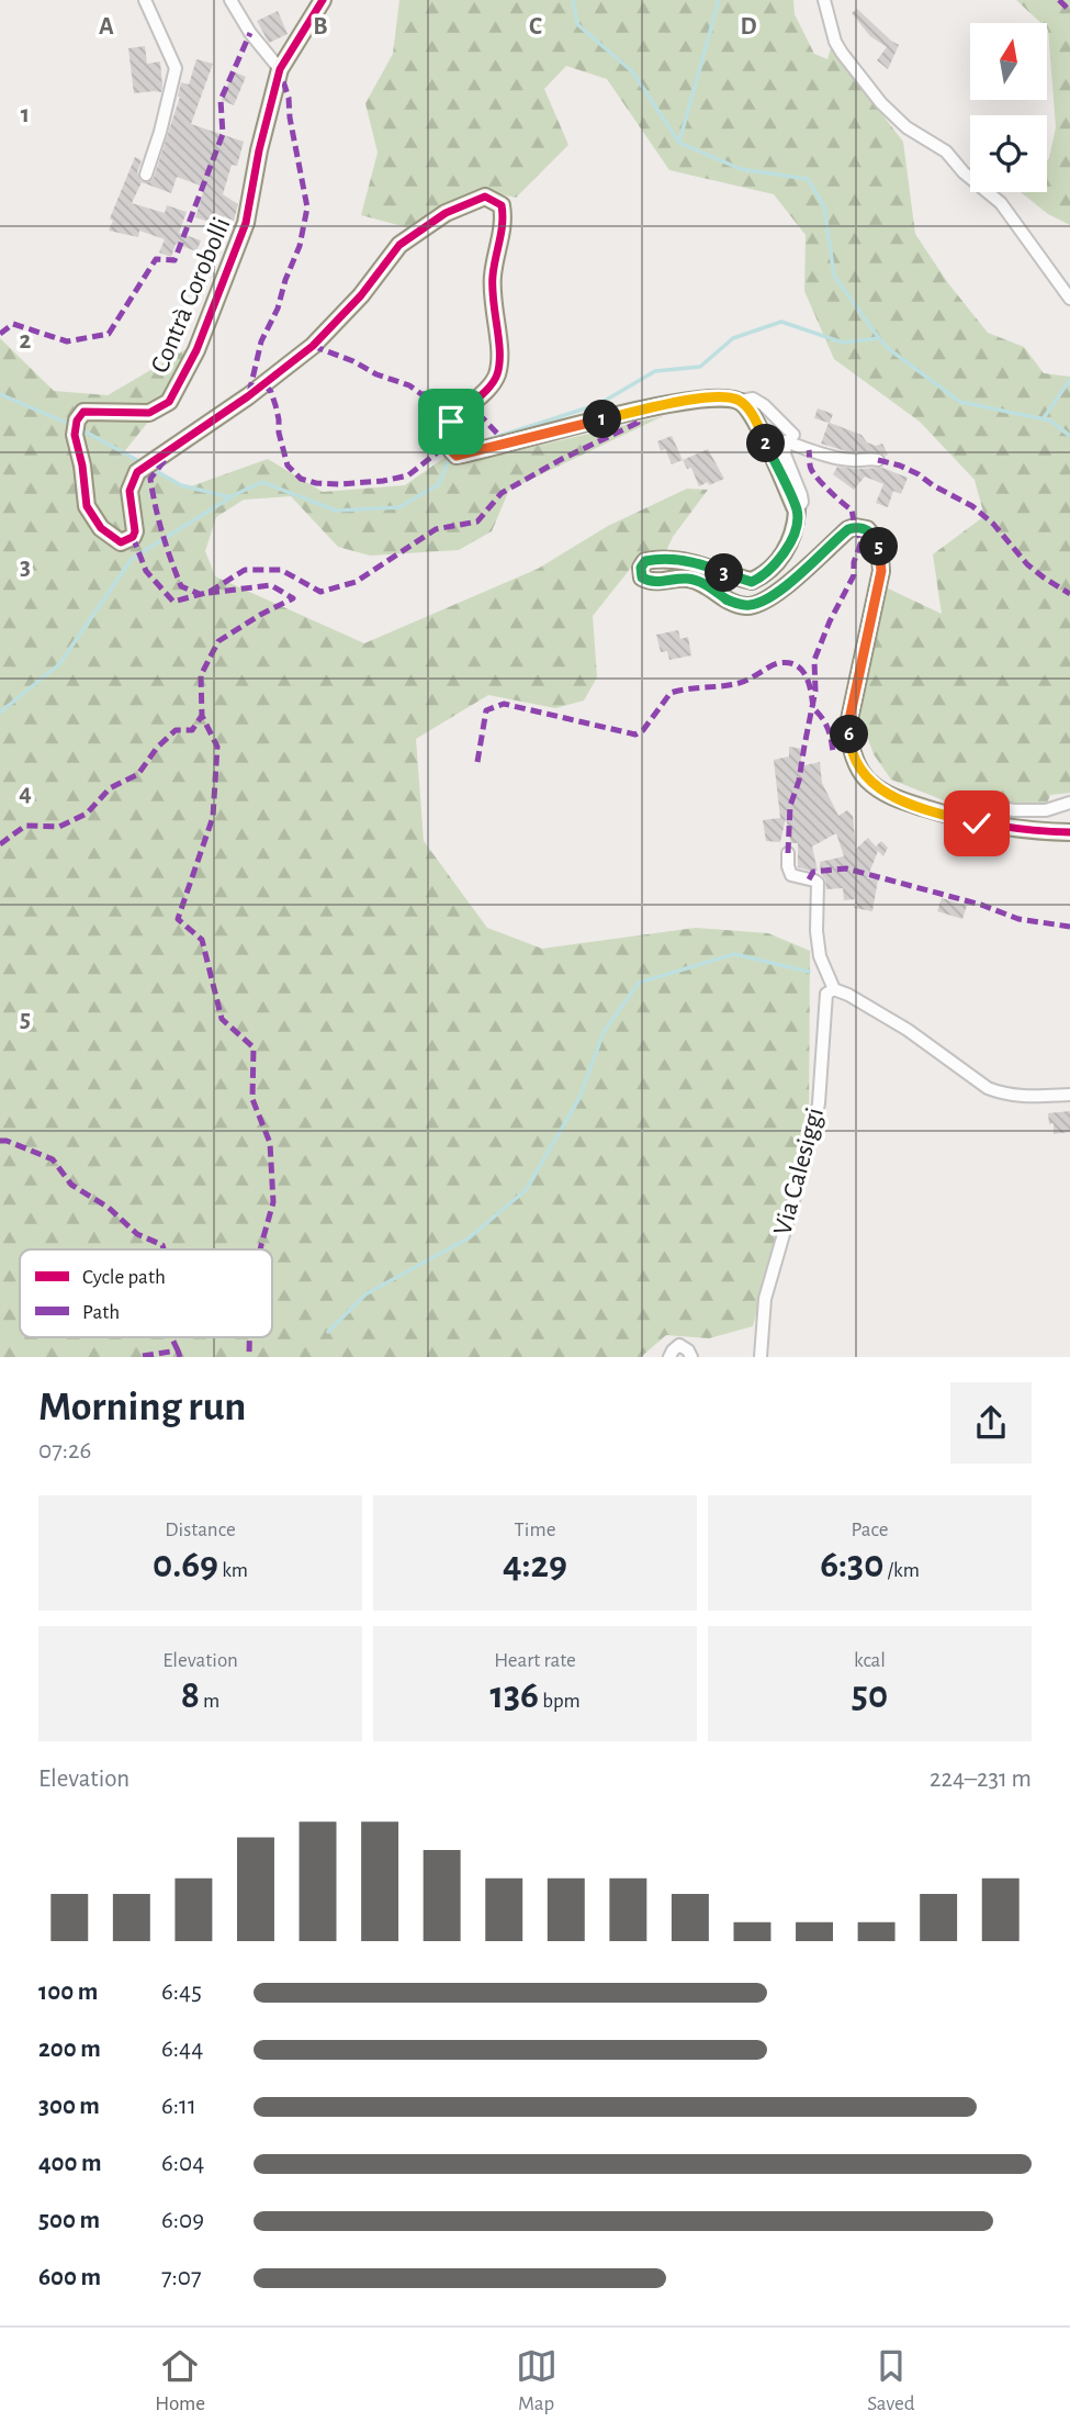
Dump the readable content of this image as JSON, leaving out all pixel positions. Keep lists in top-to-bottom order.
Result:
{
  "streets": {
    "street": ["Contrà Corobolli", "Via Calesiggi"]
  },
  "legend": ["Cycle path", "Path"],
  "north": "top",
  "page": {
    "pins": [
      "1",
      "2",
      "5",
      "3",
      "6"
    ],
    "heading": ["Morning run", "07:26"],
    "stats": [
      ["Distance", "0.69 km"],
      ["Time", "4:29"],
      ["Pace", "6:30 /km"],
      ["Elevation", "8 m"],
      ["Heart rate", "136 bpm"],
      ["kcal", "50"]
    ],
    "chart": ["Elevation", "224–231 m"],
    "list": [
      {
        "name": "100 m",
        "note": "6:45"
      },
      {
        "name": "200 m",
        "note": "6:44"
      },
      {
        "name": "300 m",
        "note": "6:11"
      },
      {
        "name": "400 m",
        "note": "6:04"
      },
      {
        "name": "500 m",
        "note": "6:09"
      },
      {
        "name": "600 m",
        "note": "7:07"
      }
    ],
    "tabs": ["Home", "Map", "Saved"]
  },
  "grid": {
    "columns": [
      "A",
      "B",
      "C",
      "D"
    ],
    "rows": [
      "1",
      "2",
      "3",
      "4",
      "5"
    ]
  }
}
